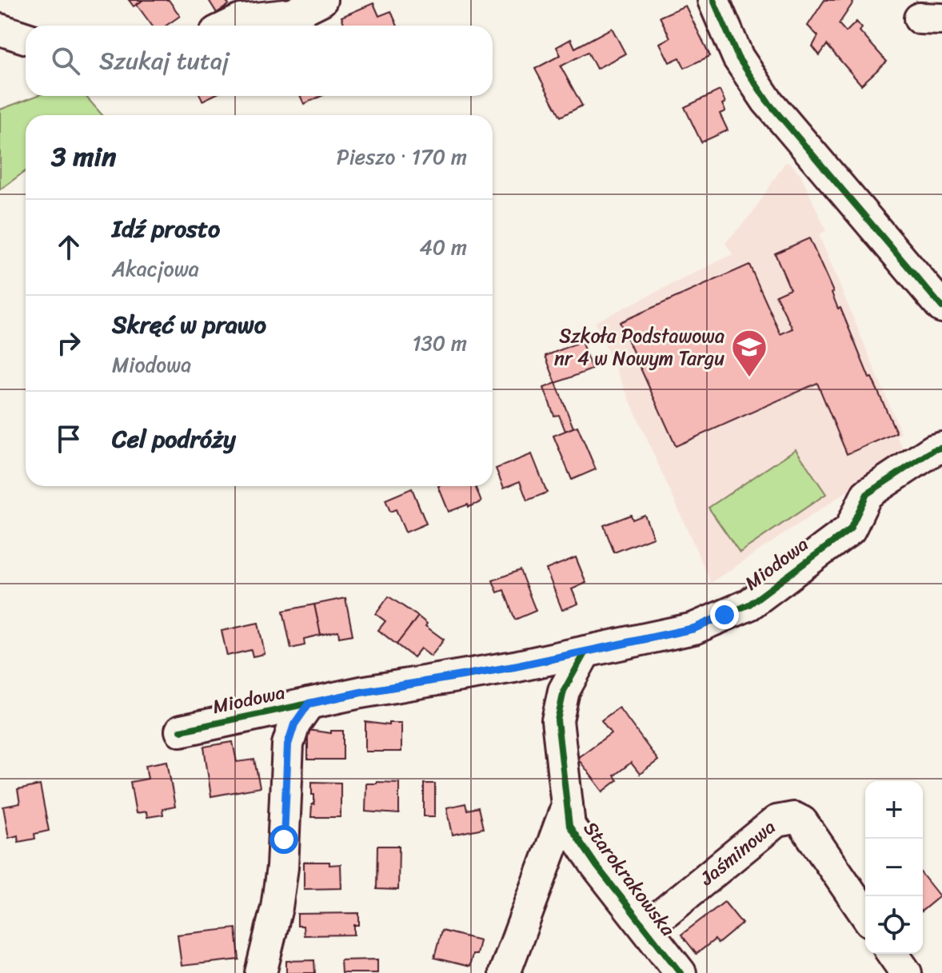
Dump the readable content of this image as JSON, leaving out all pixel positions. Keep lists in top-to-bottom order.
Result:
{
  "streets": {
    "street": ["Miodowa", "Jaśminowa", "Starokrakowska"]
  },
  "crossings": [
    ["Miodowa", "Starokrakowska"],
    ["Jaśminowa", "Starokrakowska"]
  ],
  "places": {
    "school or university": ["Szkoła Podstawowa nr 4 w Nowym Targu"]
  },
  "page": {
    "search": "Szukaj tutaj",
    "heading": ["3 min", "Pieszo · 170 m"],
    "list": [
      ["Idź prosto", "Akacjowa", "40 m"],
      ["Skręć w prawo", "Miodowa", "130 m"],
      "Cel podróży"
    ],
    "map_buttons": ["+", "−"]
  }
}
